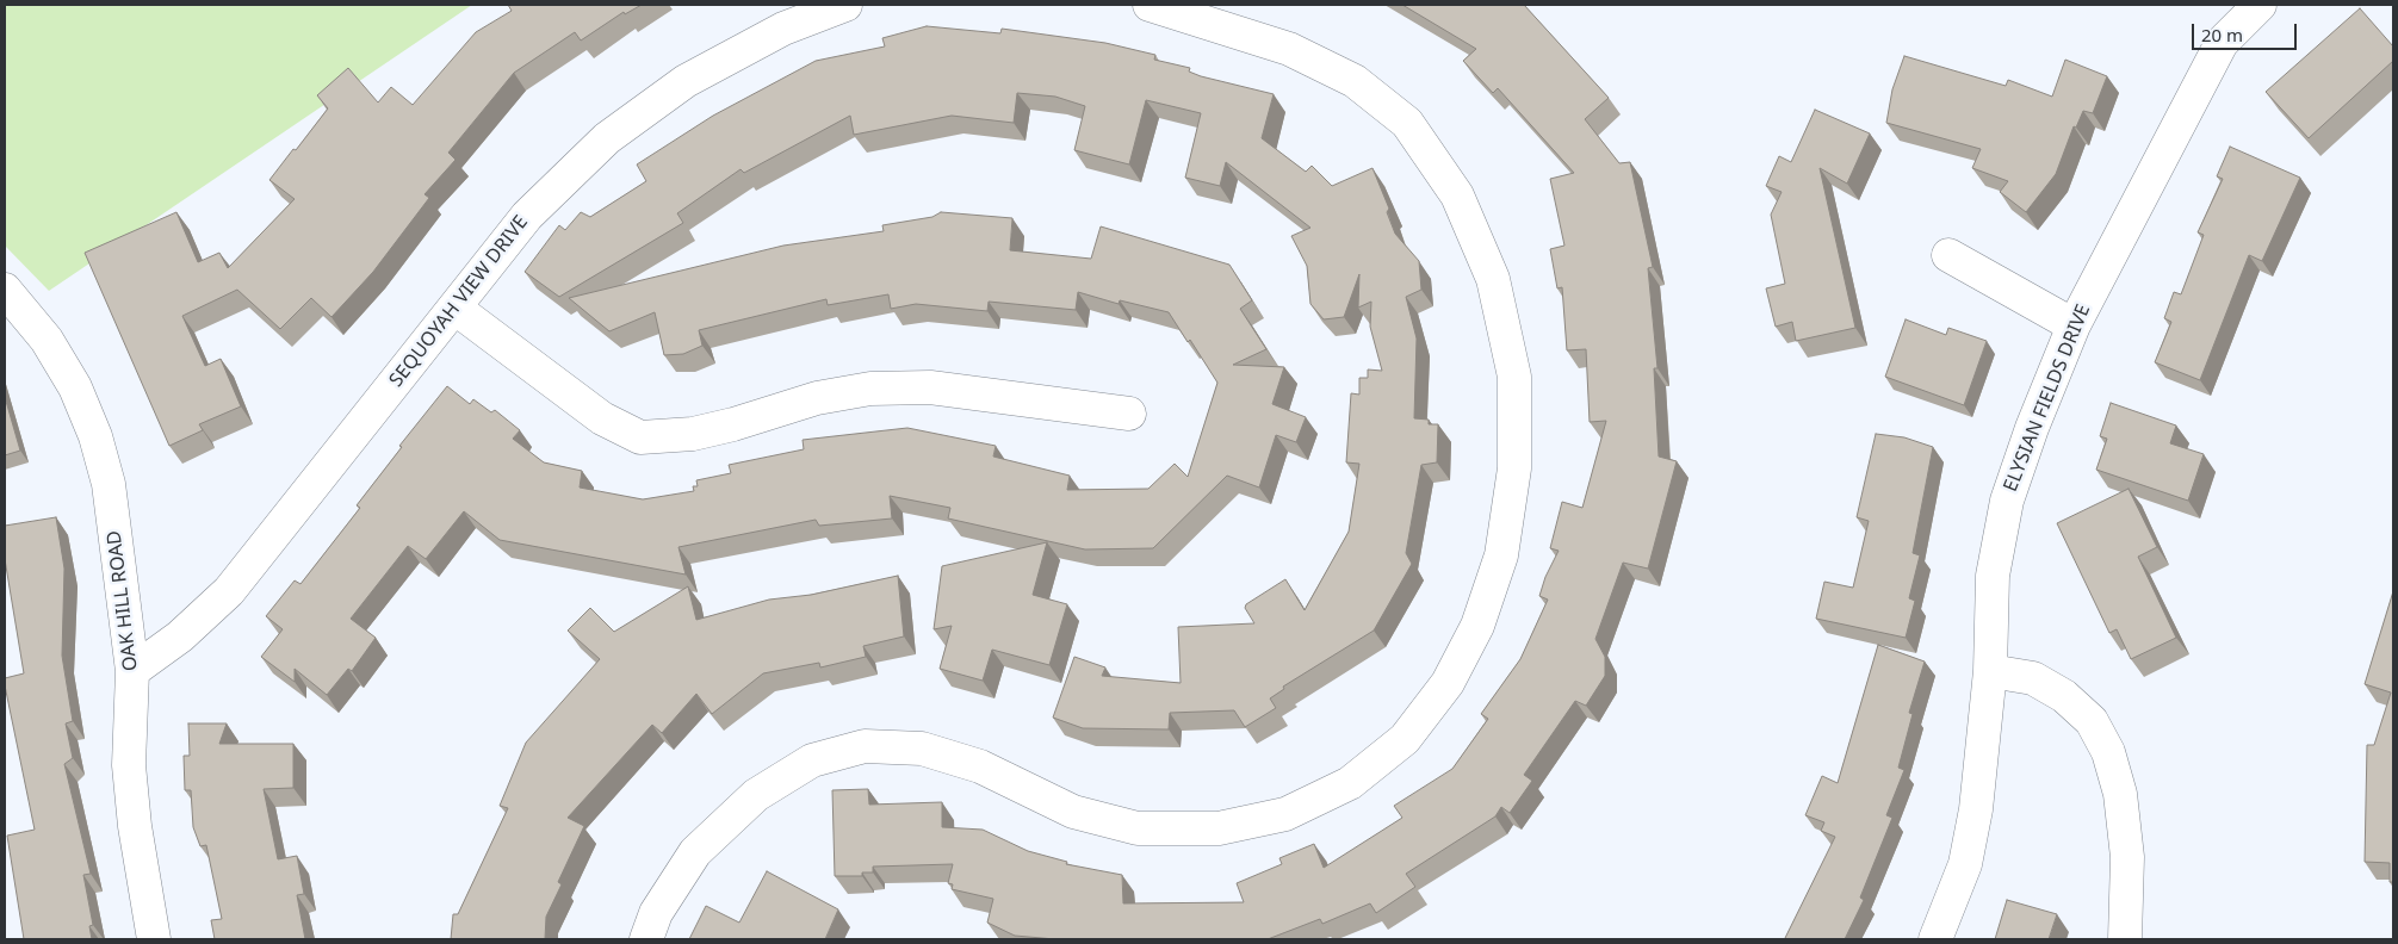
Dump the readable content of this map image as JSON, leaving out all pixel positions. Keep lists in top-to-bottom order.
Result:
{
  "streets": {
    "street": ["SEQUOYAH VIEW DRIVE", "ELYSIAN FIELDS DRIVE", "OAK HILL ROAD"]
  },
  "crossings": [
    ["SEQUOYAH VIEW DRIVE", "OAK HILL ROAD"]
  ],
  "scale_bar": "20 m"
}
